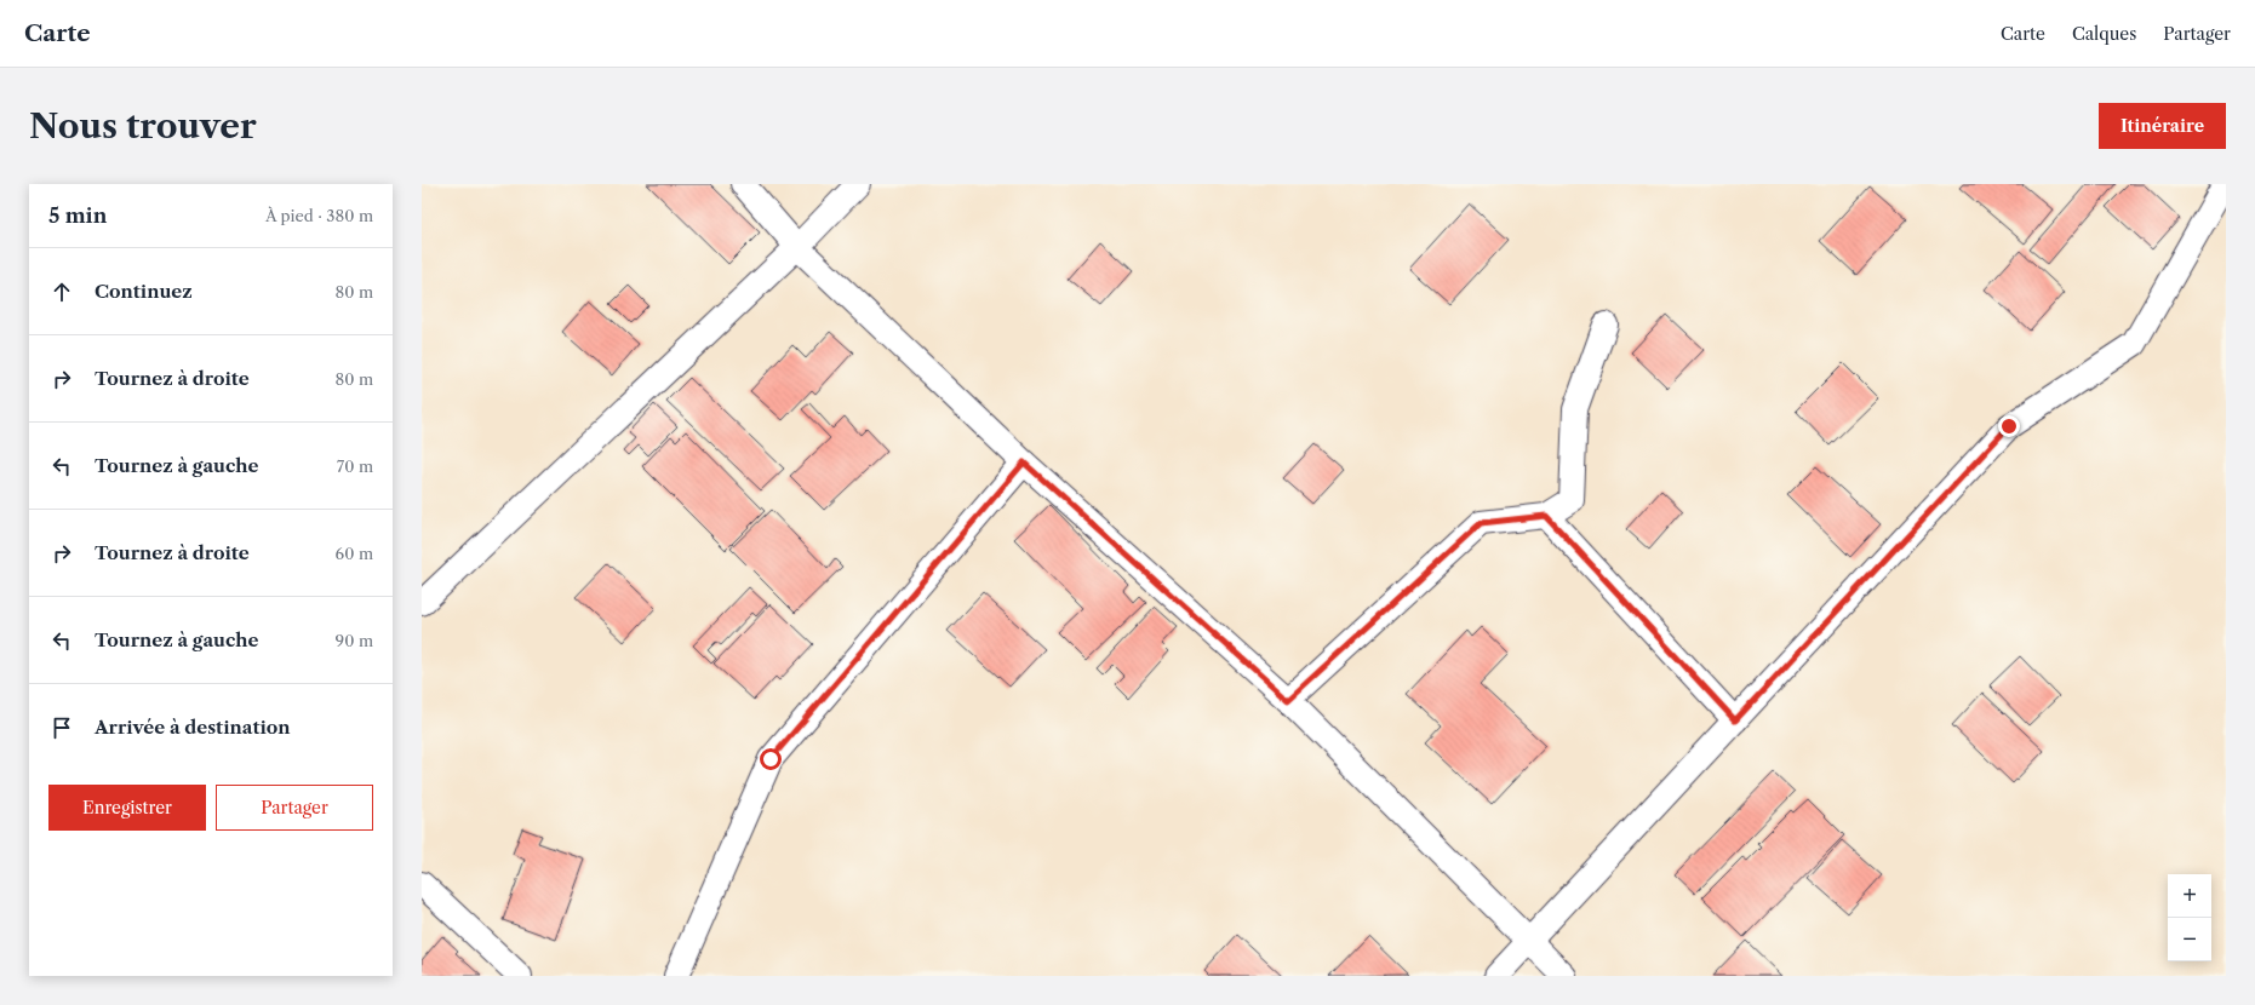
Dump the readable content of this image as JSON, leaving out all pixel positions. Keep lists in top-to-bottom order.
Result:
{
  "page": {
    "header": "Carte",
    "nav": ["Carte", "Calques", "Partager"],
    "buttons": [
      "Itinéraire",
      ["Enregistrer", "Partager"]
    ],
    "title": "Nous trouver",
    "heading": ["5 min", "À pied · 380 m"],
    "list": [
      ["Continuez", "80 m"],
      ["Tournez à droite", "80 m"],
      ["Tournez à gauche", "70 m"],
      ["Tournez à droite", "60 m"],
      ["Tournez à gauche", "90 m"],
      "Arrivée à destination"
    ],
    "map_buttons": ["+", "−"]
  }
}
